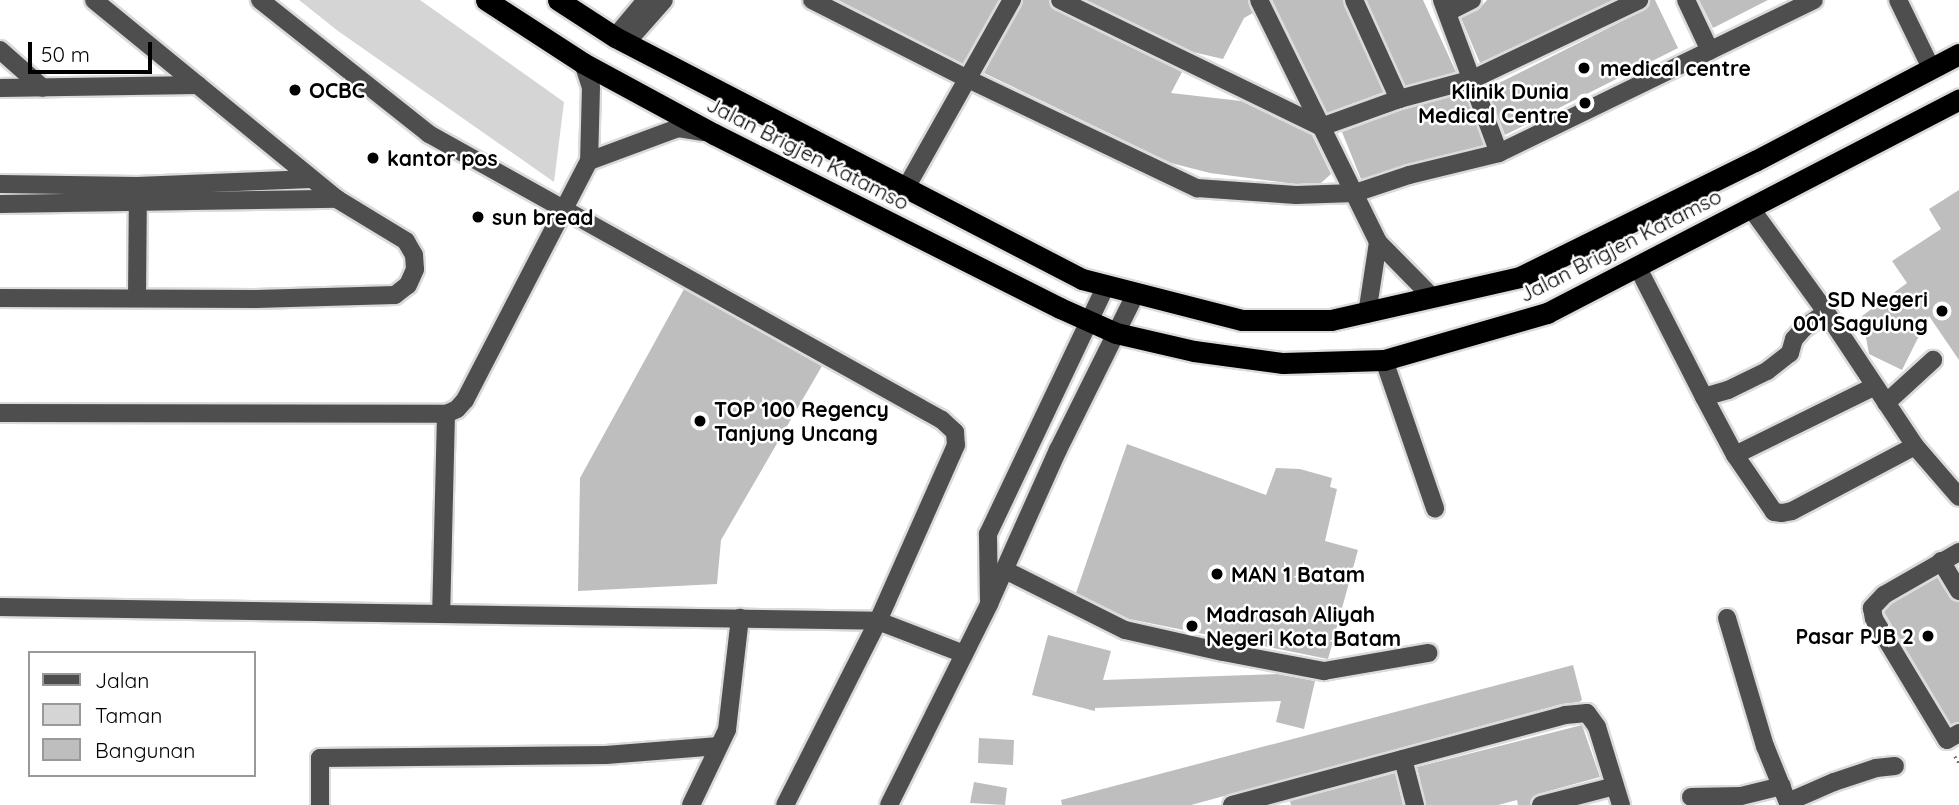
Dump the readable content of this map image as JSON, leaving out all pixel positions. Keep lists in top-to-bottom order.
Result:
{
  "streets": {
    "highway": ["Jalan Brigjen Katamso"]
  },
  "places": [
    "medical centre",
    "OCBC",
    "Klinik Dunia Medical Centre",
    "kantor pos",
    "sun bread",
    "SD Negeri 001 Sagulung",
    "TOP 100 Regency Tanjung Uncang",
    "MAN 1 Batam",
    "Madrasah Aliyah Negeri Kota Batam",
    "Pasar PJB 2"
  ],
  "legend": ["Jalan", "Taman", "Bangunan"],
  "scale_bar": "50 m"
}
